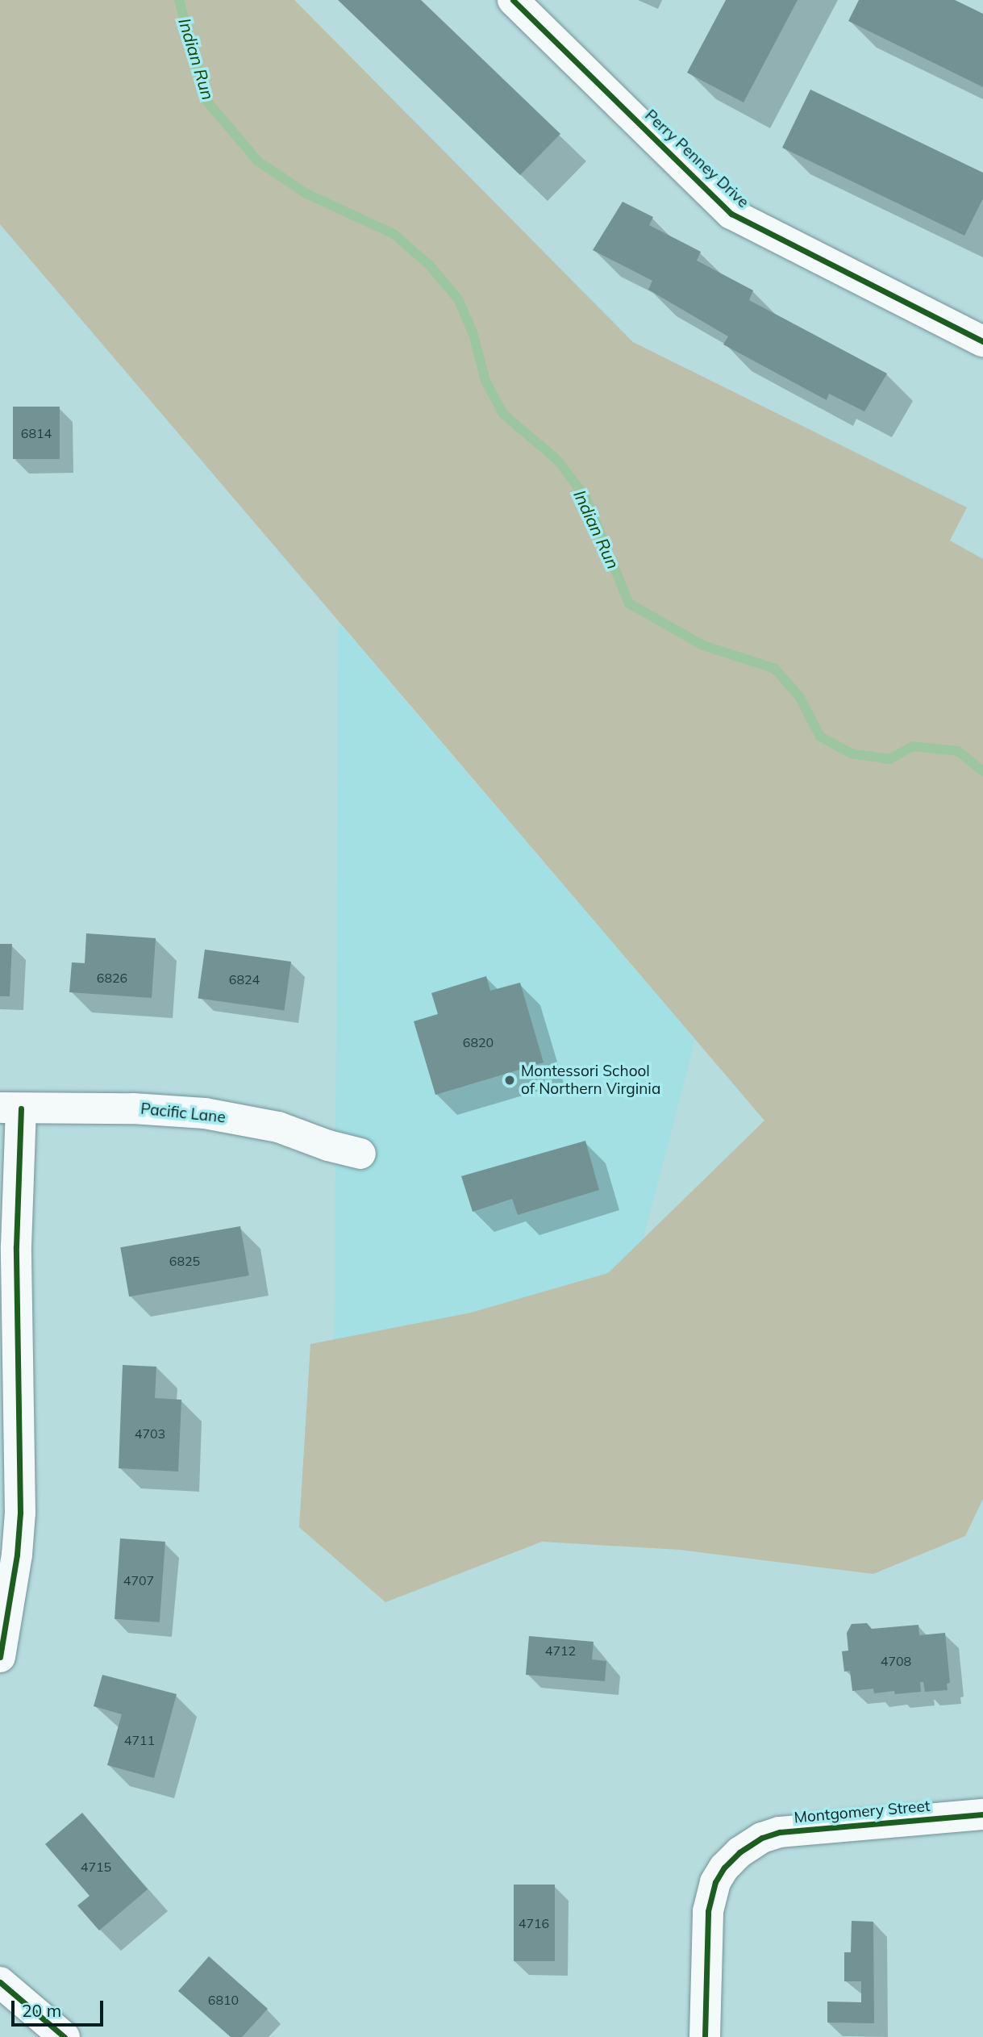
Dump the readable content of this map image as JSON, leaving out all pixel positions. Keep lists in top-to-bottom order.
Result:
{
  "streets": {
    "street": ["Perry Penney Drive", "Pacific Lane", "Montgomery Street"]
  },
  "water": ["Indian Run"],
  "places": ["Montessori School of Northern Virginia"],
  "house_numbers": [
    "6814",
    "6826",
    "6824",
    "6820",
    "6825",
    "4703",
    "4707",
    "4712",
    "4708",
    "4711",
    "4715",
    "4716",
    "6810"
  ],
  "scale_bar": "20 m"
}
